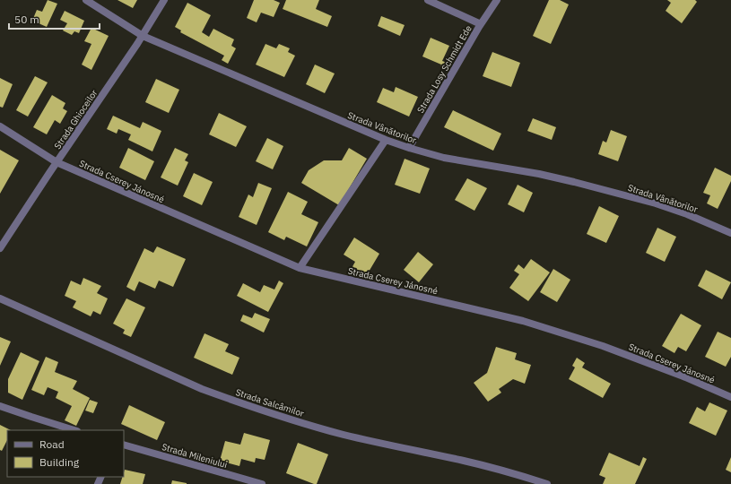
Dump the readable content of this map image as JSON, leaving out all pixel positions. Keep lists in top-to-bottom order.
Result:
{
  "streets": {
    "street": [
      "Strada Losy Schmidt Ede",
      "Strada Ghioceilor",
      "Strada Vânătorilor",
      "Strada Cserey Jánosné",
      "Strada Salcâmilor",
      "Strada Mileniului"
    ]
  },
  "crossings": [
    ["Strada Losy Schmidt Ede", "Strada Vânătorilor"],
    ["Strada Ghioceilor", "Strada Vânătorilor"],
    ["Strada Ghioceilor", "Strada Cserey Jánosné"]
  ],
  "legend": ["Road", "Building"],
  "scale_bar": "50 m"
}
